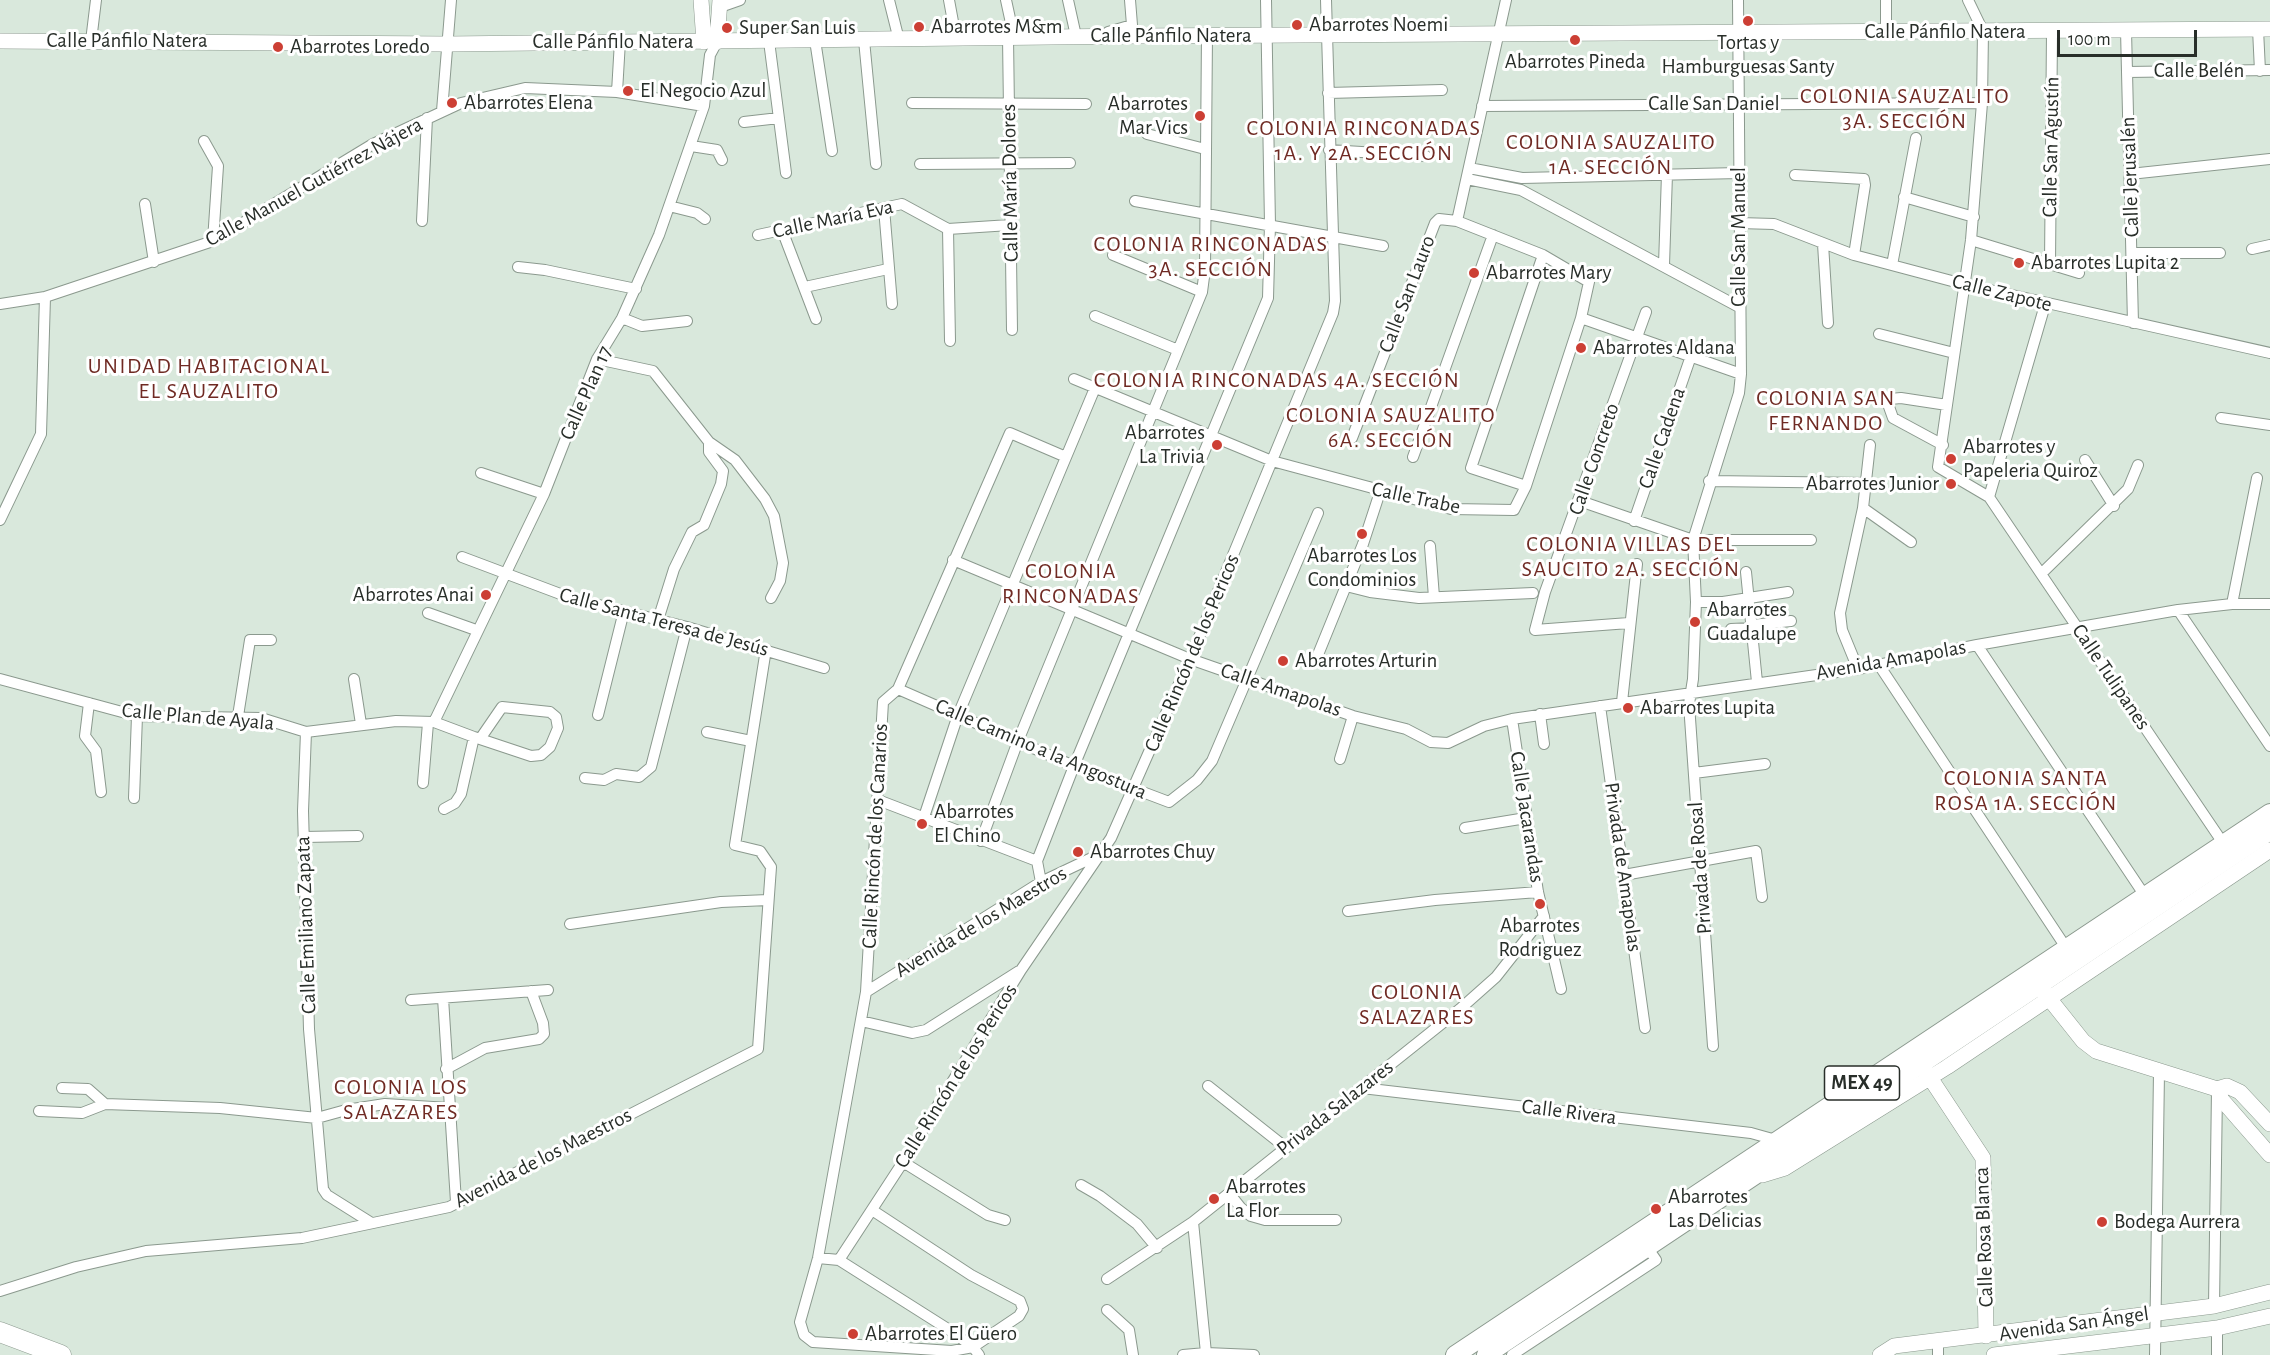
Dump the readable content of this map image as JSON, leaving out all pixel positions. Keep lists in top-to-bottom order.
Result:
{
  "streets": {
    "main road": [
      "Calle Pánfilo Natera",
      "MEX 49",
      "Calle Rosa Blanca",
      "Avenida San Ángel"
    ],
    "street": [
      "Calle Belén",
      "Calle San Daniel",
      "Calle San Agustín",
      "Calle Jerusalén",
      "Calle Manuel Gutiérrez Nájera",
      "Calle María Dolores",
      "Calle María Eva",
      "Calle San Manuel",
      "Calle Zapote",
      "Calle San Lauro",
      "Calle Plan 17",
      "Calle Cadena",
      "Calle Concreto",
      "Calle Trabe",
      "Calle Santa Teresa de Jesús",
      "Calle Rincón de los Pericos",
      "Avenida Amapolas",
      "Calle Tulipanes",
      "Calle Amapolas",
      "Calle Plan de Ayala",
      "Calle Camino a la Angostura",
      "Calle Jacarandas",
      "Calle Rincón de los Canarios",
      "Privada de Amapolas",
      "Privada de Rosal",
      "Avenida de los Maestros",
      "Calle Emiliano Zapata",
      "Privada Salazares",
      "Calle Rivera"
    ]
  },
  "crossings": [
    ["Calle Pánfilo Natera", "Calle San Agustín"],
    ["Calle Pánfilo Natera", "Calle Jerusalén"],
    ["Calle Pánfilo Natera", "Calle María Dolores"],
    ["Calle Pánfilo Natera", "Calle San Manuel"],
    ["Calle Pánfilo Natera", "Calle Plan 17"],
    ["Calle Pánfilo Natera", "Calle Rincón de los Pericos"],
    ["Calle Belén", "Calle Jerusalén"],
    ["Calle San Daniel", "Calle San Manuel"],
    ["Calle Jerusalén", "Calle Zapote"],
    ["Calle Manuel Gutiérrez Nájera", "Calle Plan 17"],
    ["Calle San Manuel", "Calle Zapote"],
    ["Calle San Manuel", "Privada de Rosal"],
    ["Calle Plan 17", "Calle Santa Teresa de Jesús"],
    ["Calle Plan 17", "Calle Plan de Ayala"],
    ["Calle Trabe", "Calle Rincón de los Pericos"],
    ["Calle Rincón de los Pericos", "Calle Amapolas"],
    ["Calle Rincón de los Pericos", "Calle Camino a la Angostura"],
    ["Calle Rincón de los Pericos", "Avenida de los Maestros"],
    ["Avenida Amapolas", "Calle Tulipanes"],
    ["Avenida Amapolas", "Calle Amapolas"],
    ["Avenida Amapolas", "Calle Jacarandas"],
    ["Avenida Amapolas", "Privada de Amapolas"],
    ["Avenida Amapolas", "Privada de Rosal"],
    ["Calle Tulipanes", "MEX 49"],
    ["Calle Amapolas", "Calle Camino a la Angostura"],
    ["Calle Amapolas", "Calle Jacarandas"],
    ["Calle Amapolas", "Calle Rincón de los Canarios"],
    ["Calle Plan de Ayala", "Calle Emiliano Zapata"],
    ["Calle Camino a la Angostura", "Calle Rincón de los Canarios"],
    ["Calle Jacarandas", "Privada Salazares"],
    ["Calle Rincón de los Canarios", "Avenida de los Maestros"],
    ["Avenida de los Maestros", "Calle Emiliano Zapata"],
    ["MEX 49", "Calle Rivera"],
    ["MEX 49", "Calle Rosa Blanca"],
    ["Privada Salazares", "Calle Rivera"],
    ["Calle Rosa Blanca", "Avenida San Ángel"]
  ],
  "districts": [
    "COLONIA SAUZALITO 3A. SECCIÓN",
    "COLONIA RINCONADAS 1A. Y 2A. SECCIÓN",
    "COLONIA SAUZALITO 1A. SECCIÓN",
    "COLONIA RINCONADAS 3A. SECCIÓN",
    "UNIDAD HABITACIONAL EL SAUZALITO",
    "COLONIA RINCONADAS 4A. SECCIÓN",
    "COLONIA SAN FERNANDO",
    "COLONIA SAUZALITO 6A. SECCIÓN",
    "COLONIA VILLAS DEL SAUCITO 2A. SECCIÓN",
    "COLONIA RINCONADAS",
    "COLONIA SANTA ROSA 1A. SECCIÓN",
    "COLONIA SALAZARES",
    "COLONIA LOS SALAZARES"
  ],
  "places": [
    "Tortas y Hamburguesas Santy",
    "Abarrotes Noemi",
    "Abarrotes M&m",
    "Super San Luis",
    "Abarrotes Pineda",
    "Abarrotes Loredo",
    "El Negocio Azul",
    "Abarrotes Elena",
    "Abarrotes Mar Vics",
    "Abarrotes Lupita 2",
    "Abarrotes Mary",
    "Abarrotes Aldana",
    "Abarrotes La Trivia",
    "Abarrotes y Papeleria Quiroz",
    "Abarrotes Junior",
    "Abarrotes Los Condominios",
    "Abarrotes Anai",
    "Abarrotes Guadalupe",
    "Abarrotes Arturin",
    "Abarrotes Lupita",
    "Abarrotes El Chino",
    "Abarrotes Chuy",
    "Abarrotes Rodriguez",
    "Abarrotes La Flor",
    "Abarrotes Las Delicias",
    "Bodega Aurrera",
    "Abarrotes El Güero"
  ],
  "scale_bar": "100 m"
}
